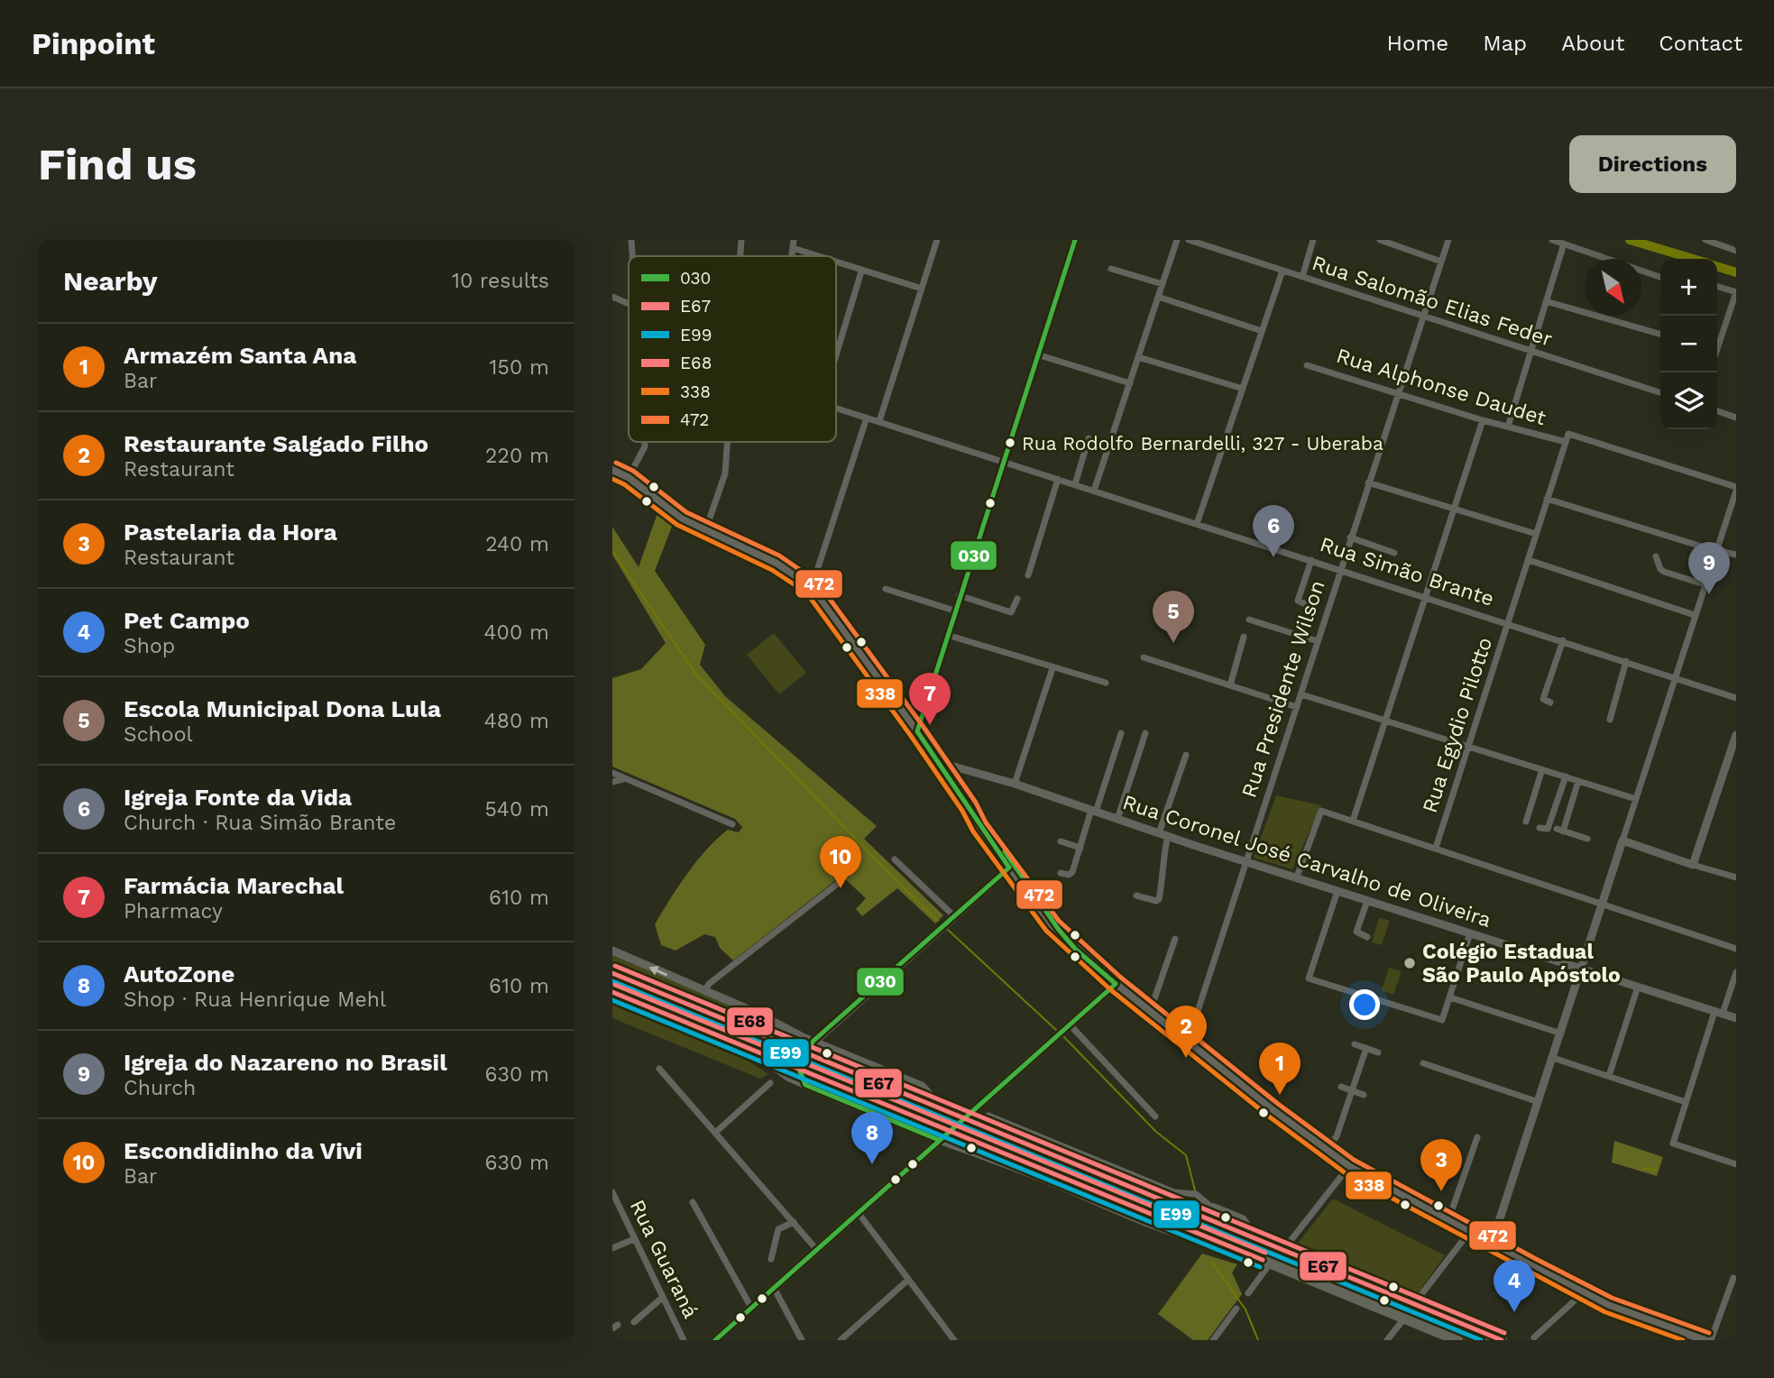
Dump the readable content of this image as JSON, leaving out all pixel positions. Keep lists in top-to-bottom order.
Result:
{
  "streets": {
    "street": [
      "Rua Salomão Elias Feder",
      "Rua Alphonse Daudet",
      "Rua Simão Brante",
      "Rua Presidente Wilson",
      "Rua Egydio Pilotto",
      "Rua Coronel José Carvalho de Oliveira",
      "Rua Guaraná"
    ]
  },
  "crossings": [
    ["Rua Salomão Elias Feder", "Rua Presidente Wilson"],
    ["Rua Alphonse Daudet", "Rua Presidente Wilson"],
    ["Rua Alphonse Daudet", "Rua Egydio Pilotto"],
    ["Rua Simão Brante", "Rua Presidente Wilson"],
    ["Rua Simão Brante", "Rua Egydio Pilotto"],
    ["Rua Presidente Wilson", "Rua Coronel José Carvalho de Oliveira"]
  ],
  "places": ["Rua Rodolfo Bernardelli, 327 - Uberaba", "Colégio Estadual São Paulo Apóstolo"],
  "lines": [
    "transit line 030",
    "transit line 472",
    "transit line 338",
    "transit line E68",
    "transit line E67",
    "transit line E99"
  ],
  "legend": [
    "030",
    "E67",
    "E99",
    "E68",
    "338",
    "472"
  ],
  "north": "bottom right",
  "page": {
    "header": "Pinpoint",
    "nav": [
      "Home",
      "Map",
      "About",
      "Contact"
    ],
    "buttons": "Directions",
    "title": "Find us",
    "heading": ["Nearby", "10 results"],
    "map_buttons": ["+", "−"],
    "list": [
      {
        "mark": "1",
        "name": "Armazém Santa Ana",
        "note": "Bar",
        "value": "150 m"
      },
      {
        "mark": "2",
        "name": "Restaurante Salgado Filho",
        "note": "Restaurant",
        "value": "220 m"
      },
      {
        "mark": "3",
        "name": "Pastelaria da Hora",
        "note": "Restaurant",
        "value": "240 m"
      },
      {
        "mark": "4",
        "name": "Pet Campo",
        "note": "Shop",
        "value": "400 m"
      },
      {
        "mark": "5",
        "name": "Escola Municipal Dona Lula",
        "note": "School",
        "value": "480 m"
      },
      {
        "mark": "6",
        "name": "Igreja Fonte da Vida",
        "note": "Church · Rua Simão Brante",
        "value": "540 m"
      },
      {
        "mark": "7",
        "name": "Farmácia Marechal",
        "note": "Pharmacy",
        "value": "610 m"
      },
      {
        "mark": "8",
        "name": "AutoZone",
        "note": "Shop · Rua Henrique Mehl",
        "value": "610 m"
      },
      {
        "mark": "9",
        "name": "Igreja do Nazareno no Brasil",
        "note": "Church",
        "value": "630 m"
      },
      {
        "mark": "10",
        "name": "Escondidinho da Vivi",
        "note": "Bar",
        "value": "630 m"
      }
    ],
    "pins": [
      "6",
      "9",
      "5",
      "7",
      "10",
      "2",
      "1",
      "8",
      "3",
      "4"
    ]
  }
}
